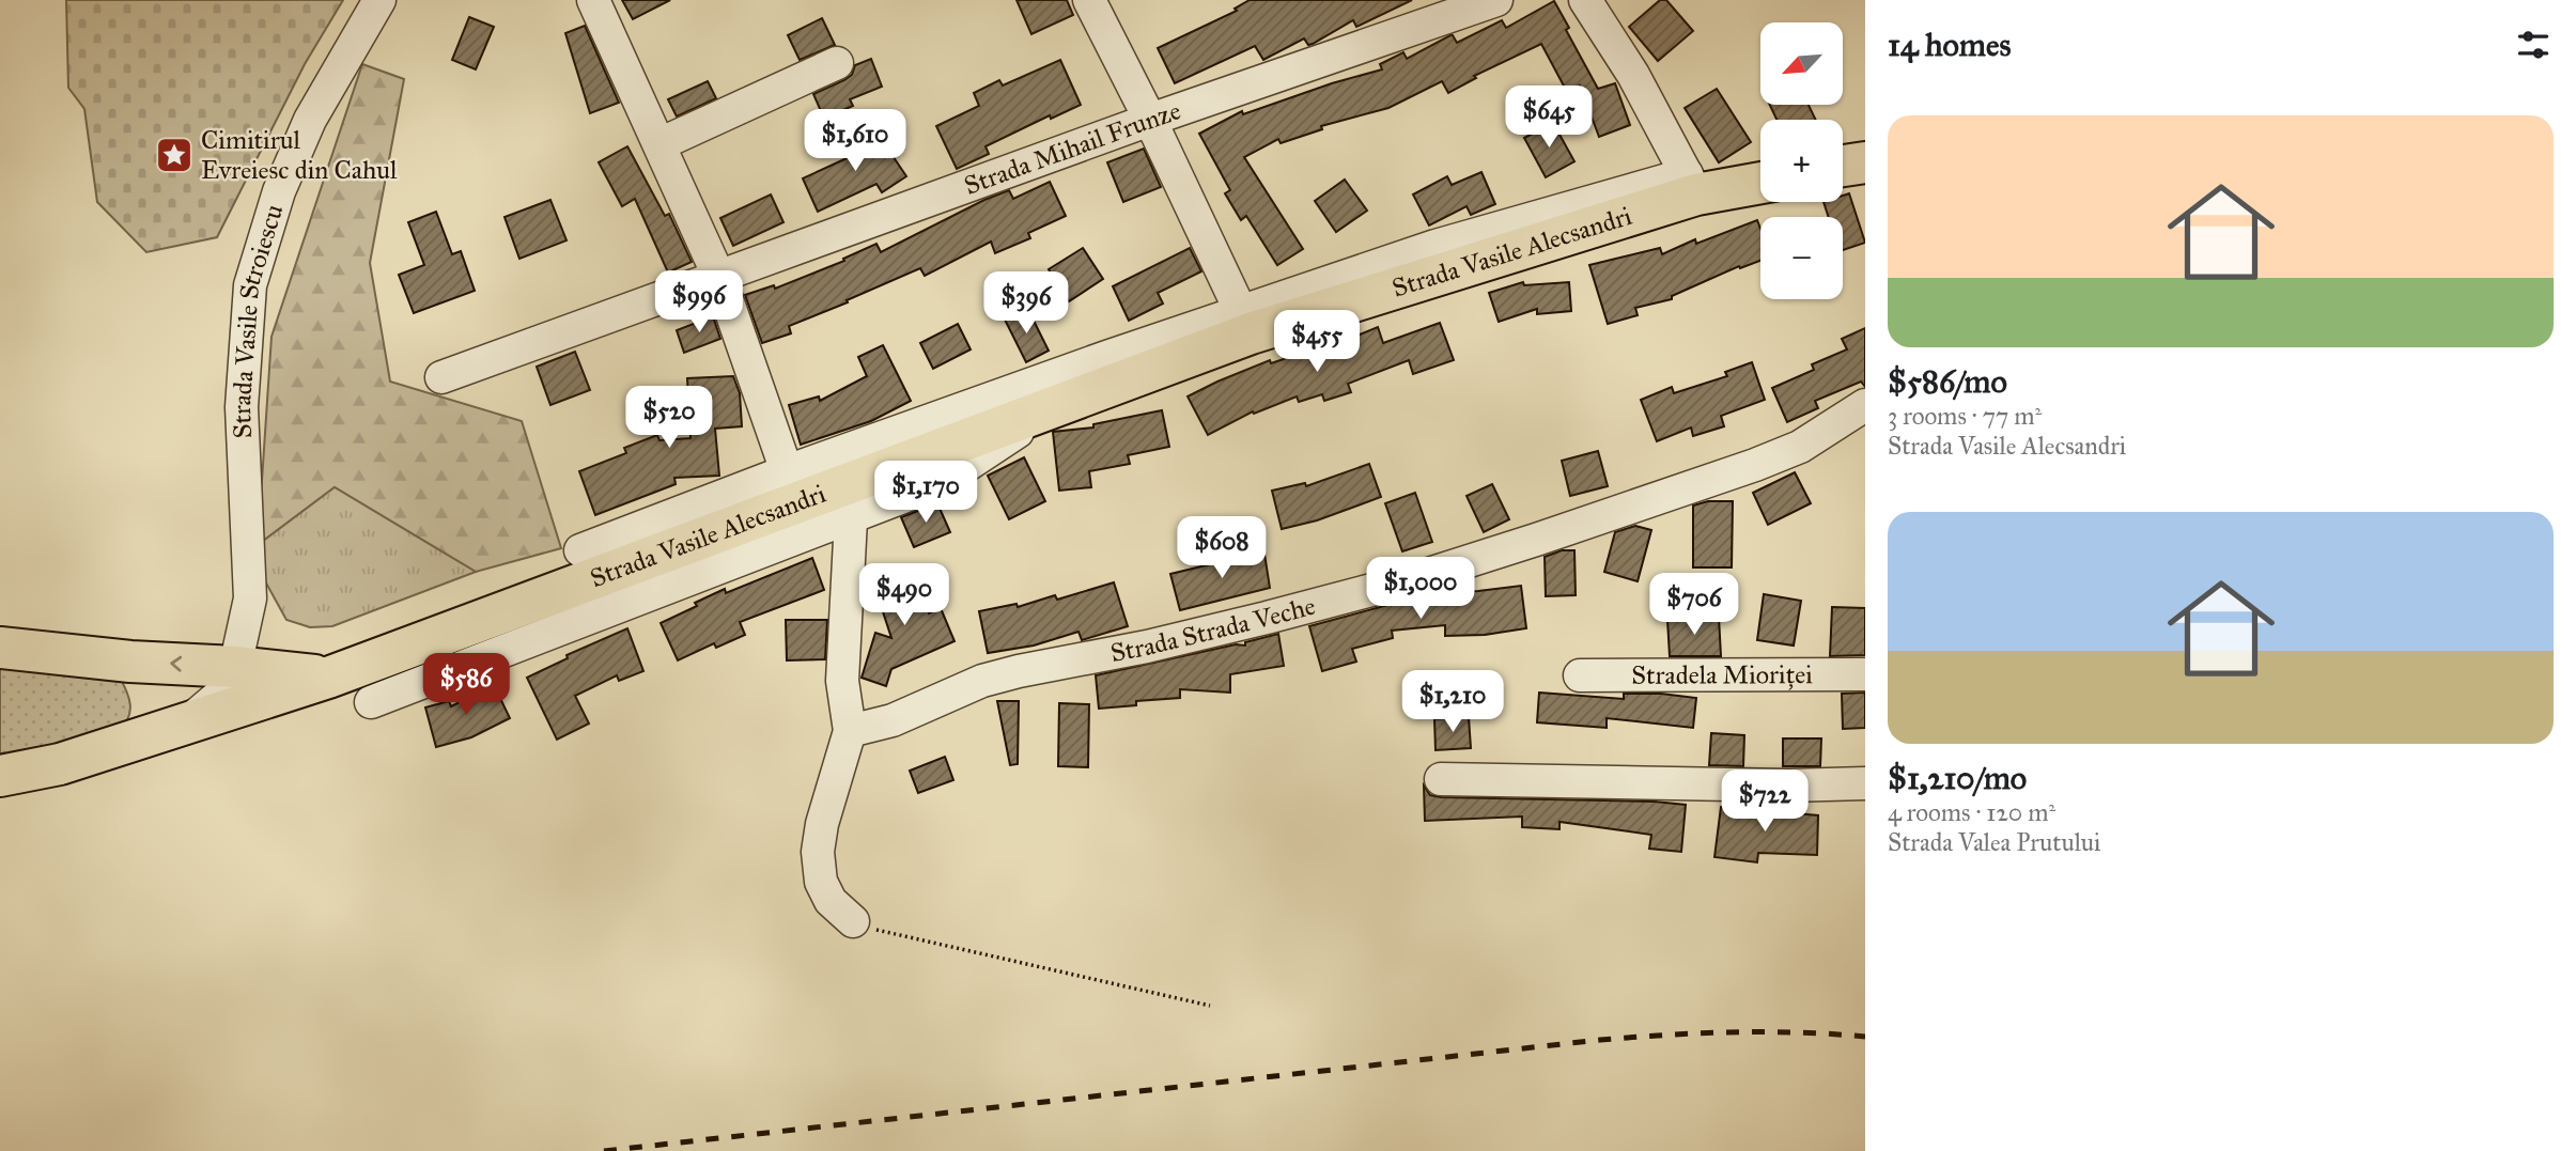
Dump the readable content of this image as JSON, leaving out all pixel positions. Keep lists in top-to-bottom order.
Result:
{
  "streets": {
    "main road": ["Strada Vasile Alecsandri"],
    "street": [
      "Strada Mihail Frunze",
      "Strada Vasile Stroiescu",
      "Strada Strada Veche",
      "Stradela Mioriței"
    ]
  },
  "crossings": [
    ["Strada Vasile Alecsandri", "Strada Vasile Stroiescu"]
  ],
  "places": {
    "place": ["Cimitirul Evreiesc din Cahul"]
  },
  "north": "bottom left",
  "page": {
    "heading": "14 homes",
    "map_buttons": ["+", "−"],
    "price": [
      "$645",
      "$1,610",
      "$996",
      "$396",
      "$455",
      "$520",
      "$1,170",
      "$608",
      "$1,000",
      "$490",
      "$706",
      "$586",
      "$1,210",
      "$722"
    ],
    "list": [
      {
        "name": "$586/mo",
        "note": "3 rooms · 77 m² · Strada Vasile Alecsandri"
      },
      {
        "name": "$1,210/mo",
        "note": "4 rooms · 120 m² · Strada Valea Prutului"
      }
    ]
  }
}
